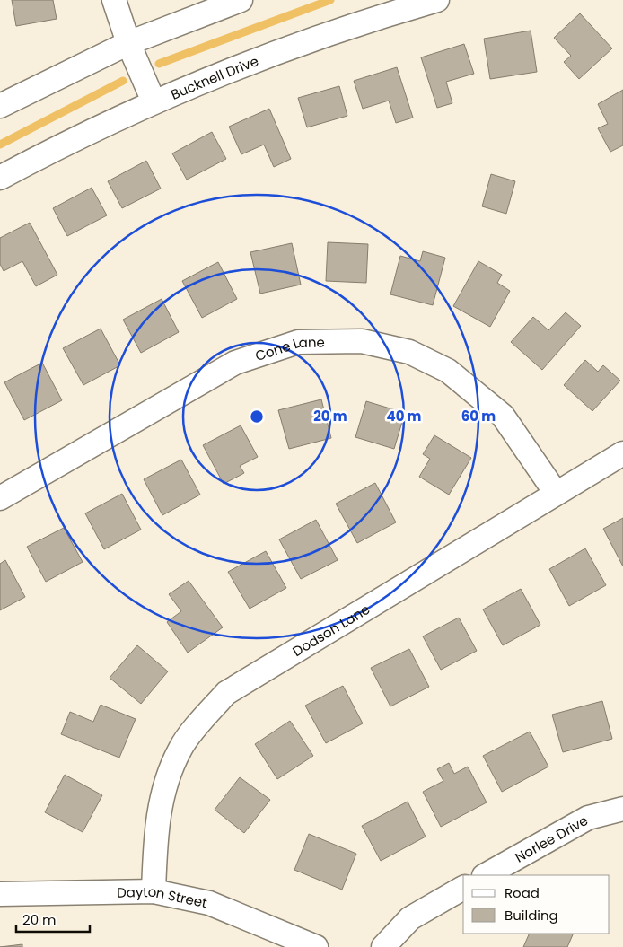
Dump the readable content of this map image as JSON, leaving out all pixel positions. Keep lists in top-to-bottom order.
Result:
{
  "streets": {
    "street": [
      "Bucknell Drive",
      "Cone Lane",
      "Dodson Lane",
      "Norlee Drive",
      "Dayton Street"
    ]
  },
  "crossings": [
    ["Cone Lane", "Dodson Lane"],
    ["Dodson Lane", "Dayton Street"]
  ],
  "legend": ["Road", "Building"],
  "scale_bar": "20 m",
  "rings": ["20 m", "40 m", "60 m"]
}
